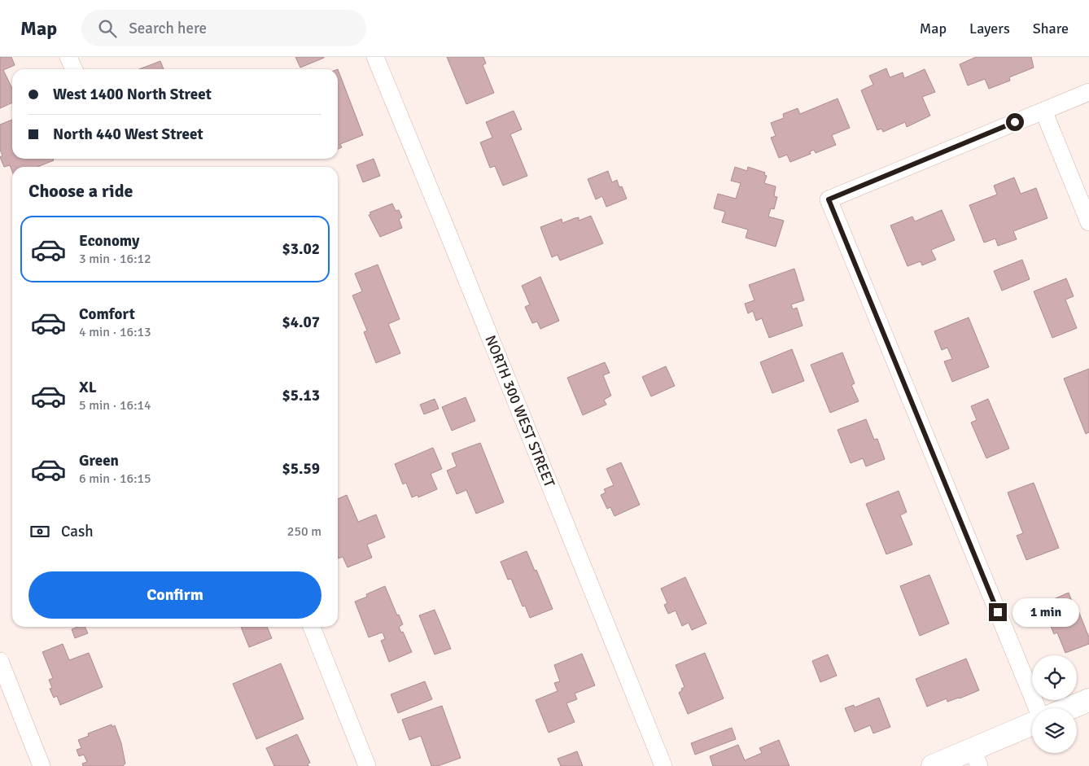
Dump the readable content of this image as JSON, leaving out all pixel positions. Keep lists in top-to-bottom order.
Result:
{
  "streets": {
    "street": ["NORTH 300 WEST STREET"]
  },
  "page": {
    "header": "Map",
    "search": "Search here",
    "nav": ["Map", "Layers", "Share"],
    "banner": ["West 1400 North Street", "North 440 West Street"],
    "heading": "Choose a ride",
    "list": [
      {
        "name": "Economy",
        "note": "3 min · 16:12",
        "value": "$3.02"
      },
      {
        "name": "Comfort",
        "note": "4 min · 16:13",
        "value": "$4.07"
      },
      {
        "name": "XL",
        "note": "5 min · 16:14",
        "value": "$5.13"
      },
      {
        "name": "Green",
        "note": "6 min · 16:15",
        "value": "$5.59"
      }
    ],
    "pay": ["Cash", "250 m"],
    "buttons": "Confirm",
    "bubble": "1 min"
  }
}
